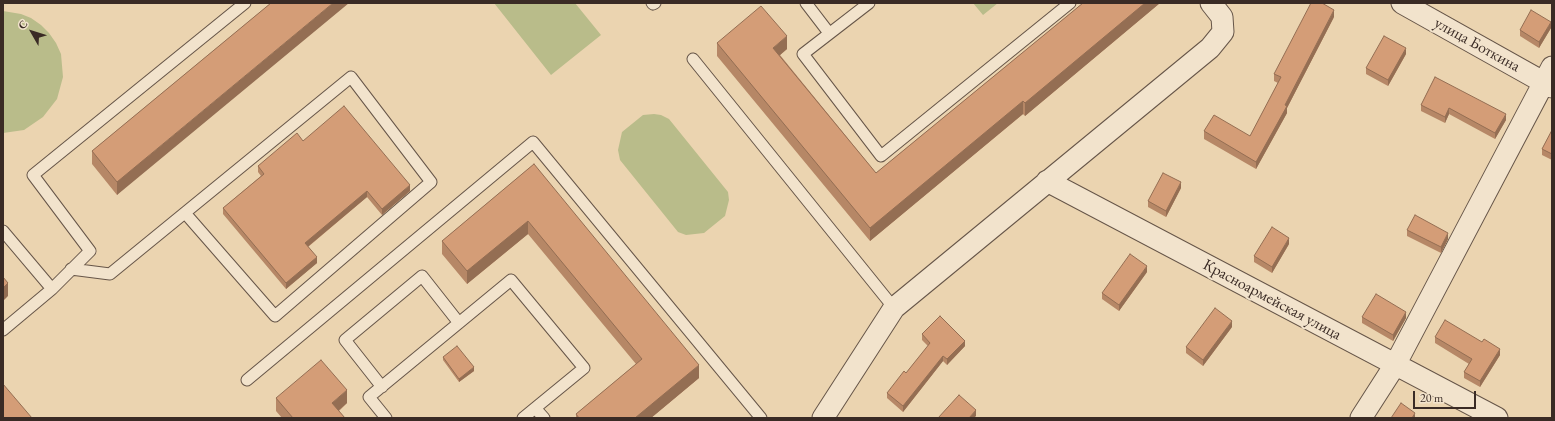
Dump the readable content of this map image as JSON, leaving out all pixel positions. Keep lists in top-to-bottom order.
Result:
{
  "streets": {
    "street": ["улица Боткина", "Красноармейская улица"]
  },
  "scale_bar": "20 m",
  "north": "top left"
}
